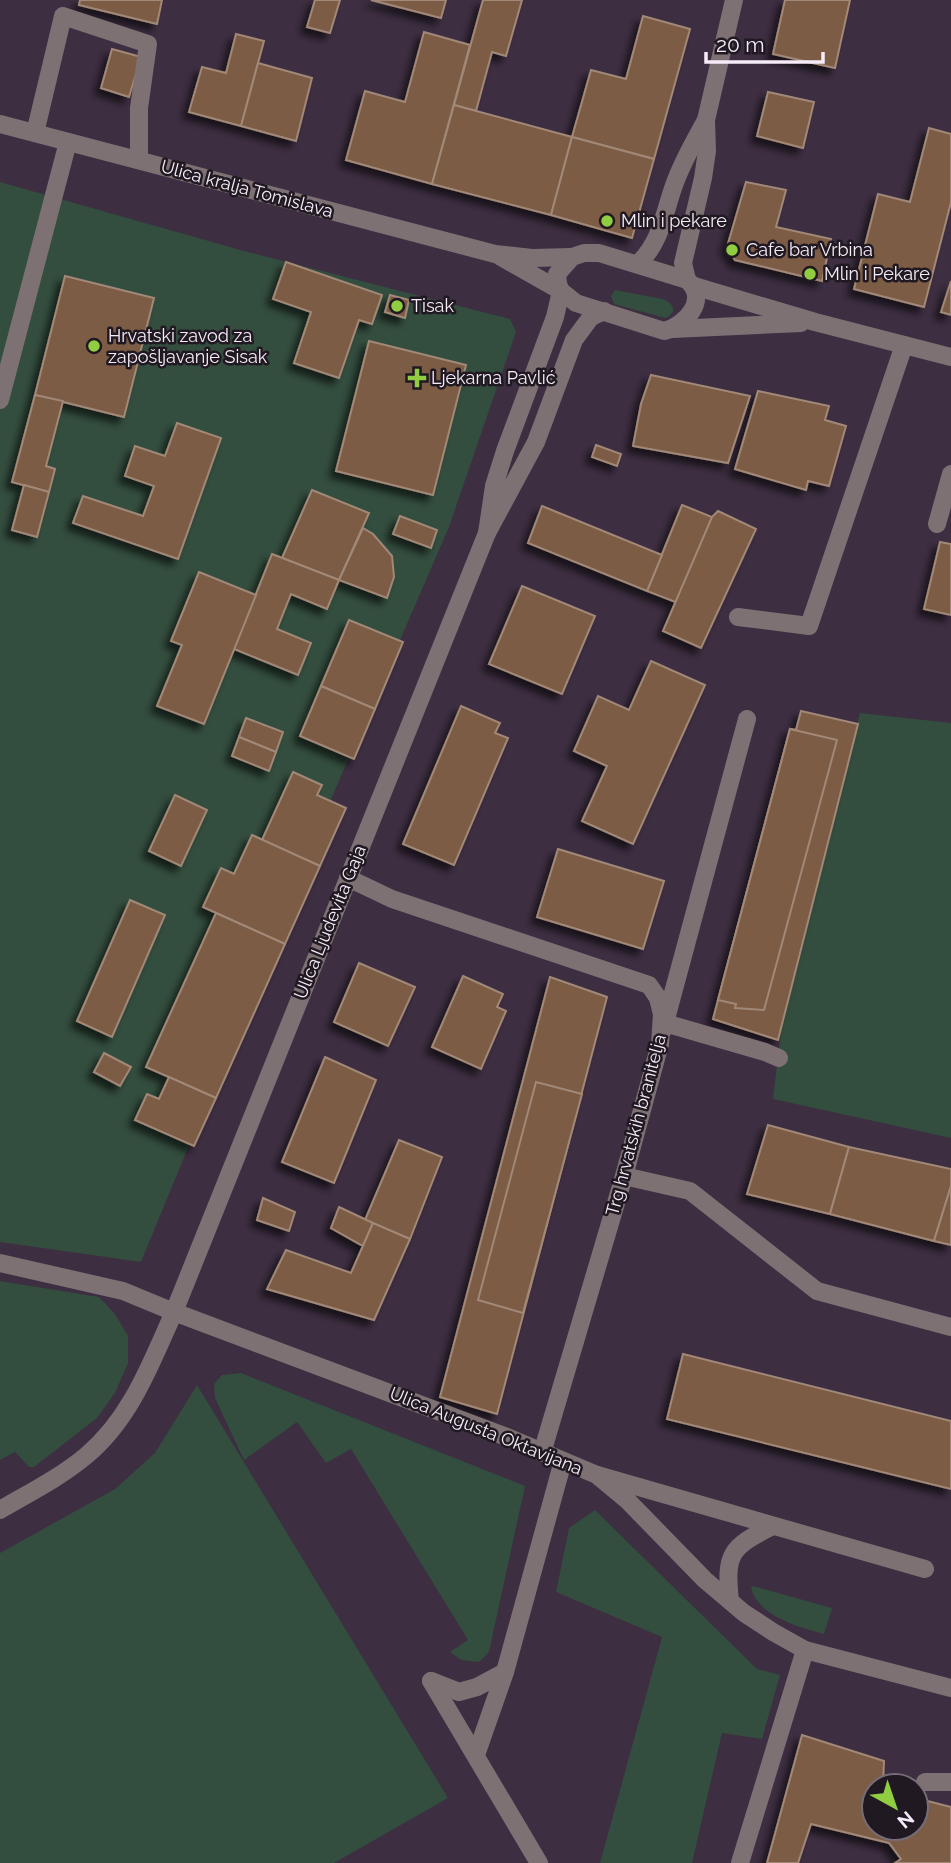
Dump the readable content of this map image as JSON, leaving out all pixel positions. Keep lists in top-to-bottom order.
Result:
{
  "streets": {
    "street": [
      "Ulica kralja Tomislava",
      "Ulica Ljudevita Gaja",
      "Trg hrvatskih branitelja",
      "Ulica Augusta Oktavijana"
    ]
  },
  "crossings": [
    ["Ulica kralja Tomislava", "Ulica Ljudevita Gaja"],
    ["Ulica Ljudevita Gaja", "Trg hrvatskih branitelja"],
    ["Ulica Ljudevita Gaja", "Ulica Augusta Oktavijana"],
    ["Trg hrvatskih branitelja", "Ulica Augusta Oktavijana"]
  ],
  "places": {
    "other": [
      "Mlin i pekare",
      "Cafe bar Vrbina",
      "Mlin i Pekare",
      "Tisak",
      "Hrvatski zavod za zapošljavanje Sisak"
    ],
    "health": ["Ljekarna Pavlić"]
  },
  "scale_bar": "20 m",
  "north": "bottom right"
}
